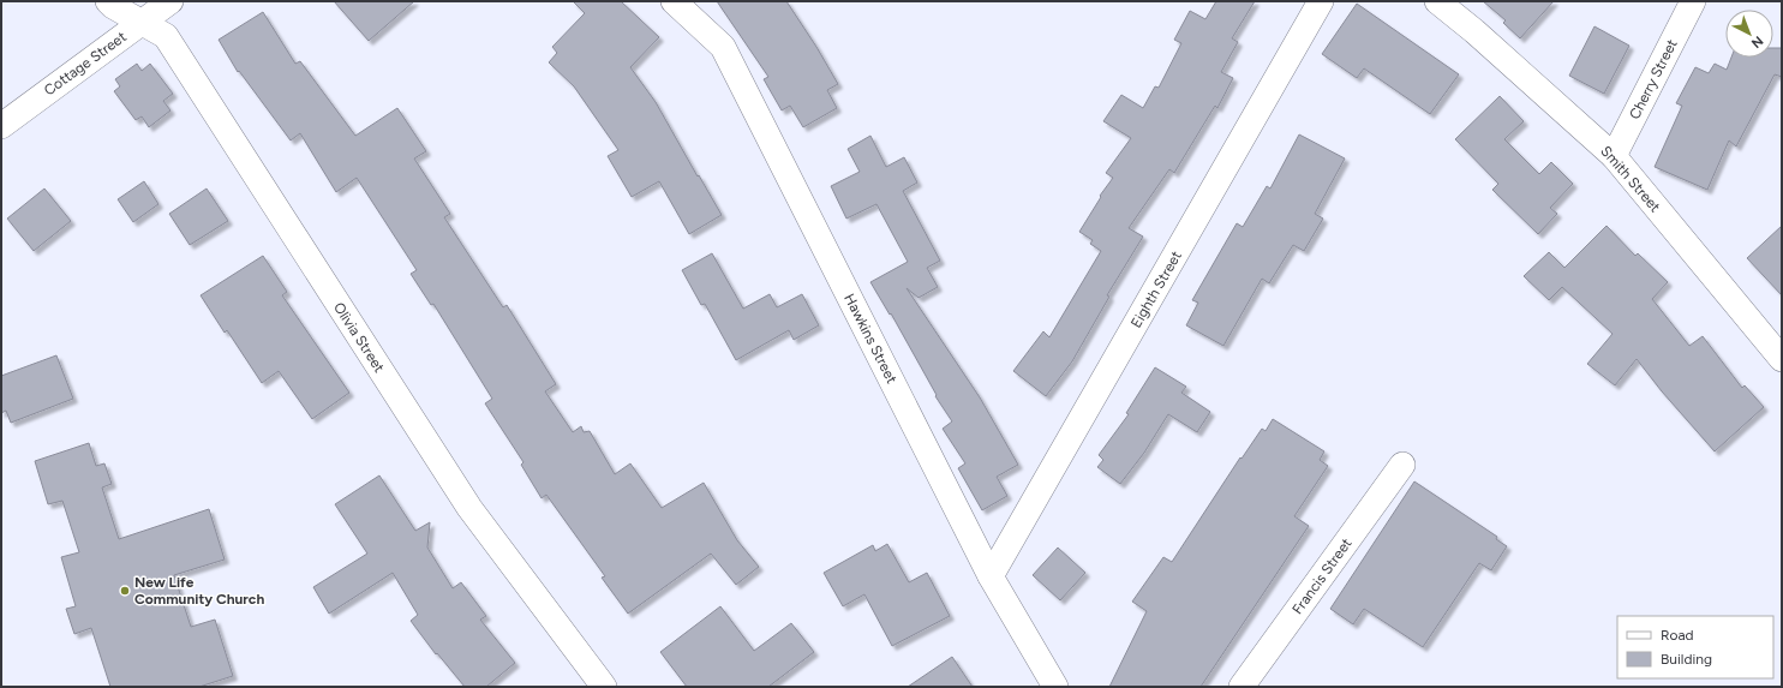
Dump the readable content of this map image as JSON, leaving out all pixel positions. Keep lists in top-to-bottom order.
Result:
{
  "streets": {
    "street": [
      "Cottage Street",
      "Cherry Street",
      "Smith Street",
      "Eighth Street",
      "Olivia Street",
      "Hawkins Street",
      "Francis Street"
    ]
  },
  "crossings": [
    ["Cottage Street", "Olivia Street"],
    ["Cherry Street", "Smith Street"],
    ["Eighth Street", "Hawkins Street"]
  ],
  "places": ["New Life Community Church"],
  "legend": ["Road", "Building"],
  "north": "bottom right"
}
